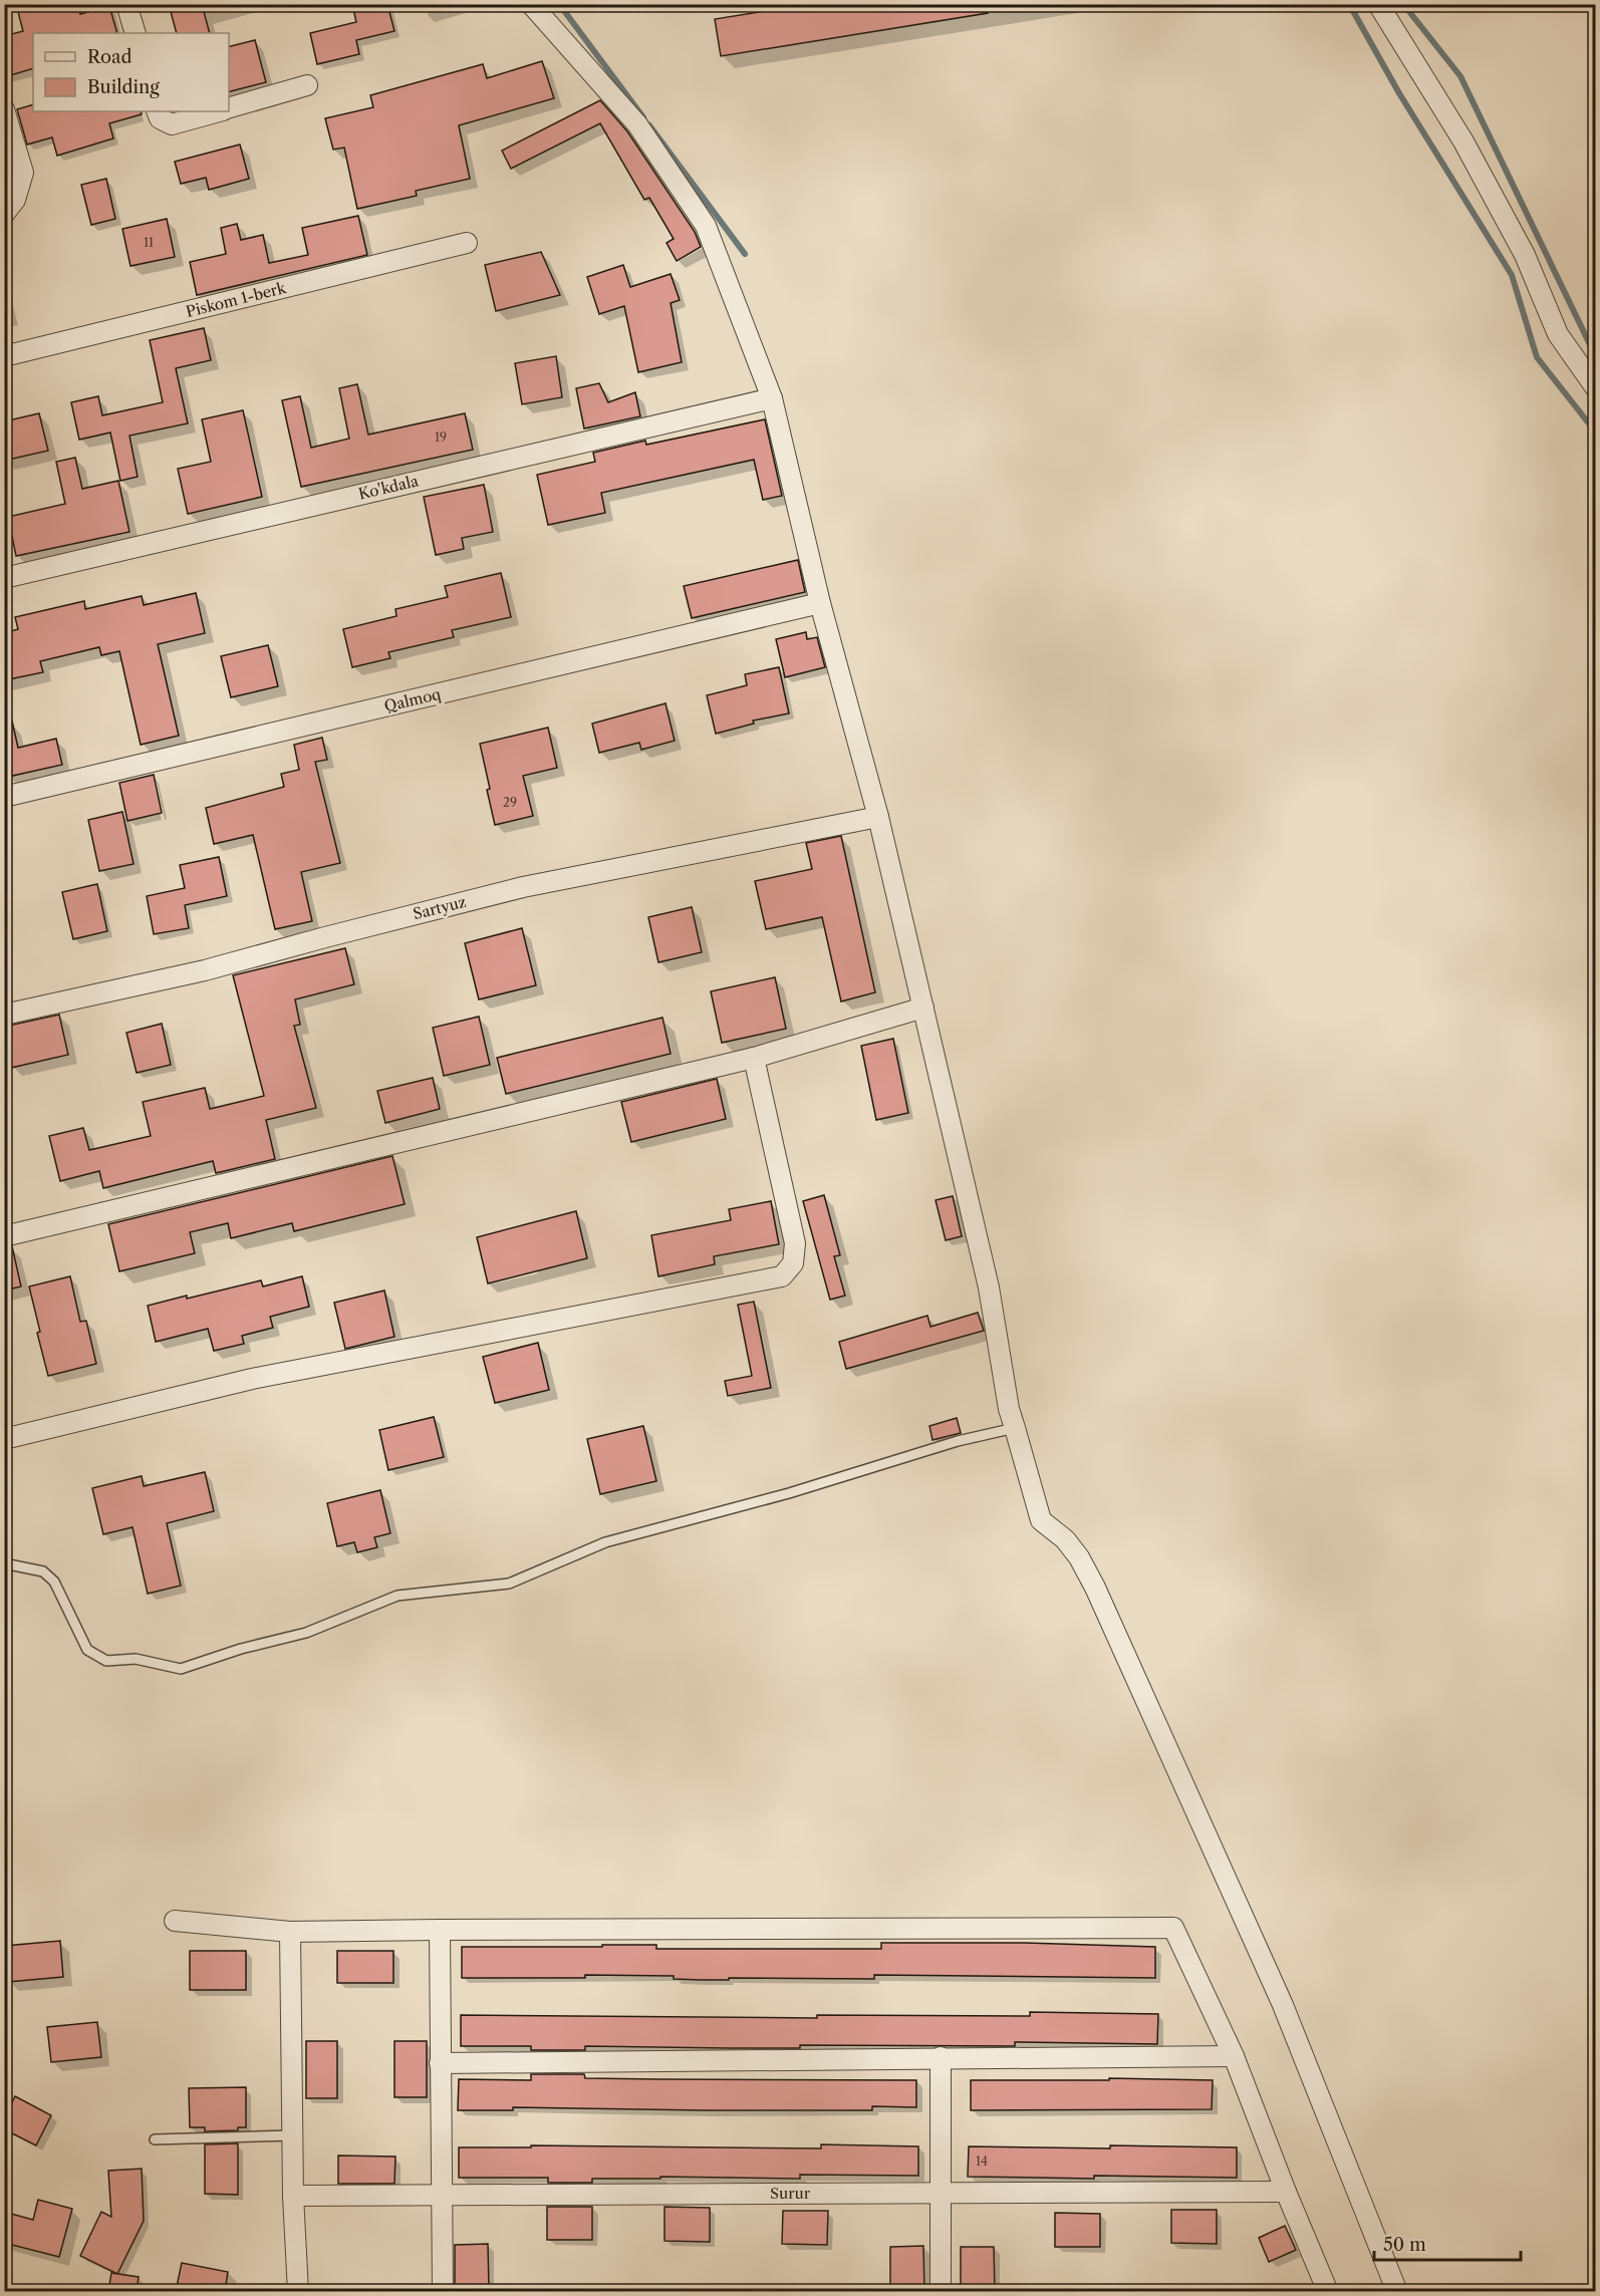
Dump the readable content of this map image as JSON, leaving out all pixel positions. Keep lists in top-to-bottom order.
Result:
{
  "streets": {
    "street": [
      "Piskom 1-berk",
      "Ko'kdala",
      "Qalmoq",
      "Sartyuz",
      "Surur"
    ]
  },
  "house_numbers": [
    "11",
    "19",
    "29",
    "14"
  ],
  "legend": ["Road", "Building"],
  "scale_bar": "50 m"
}
